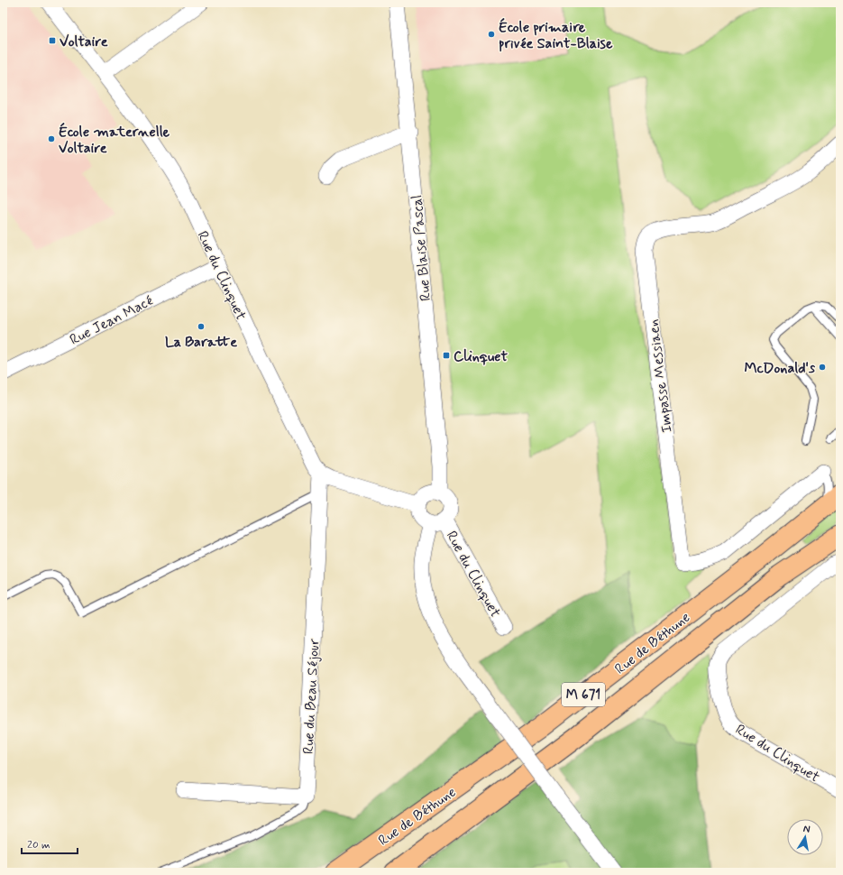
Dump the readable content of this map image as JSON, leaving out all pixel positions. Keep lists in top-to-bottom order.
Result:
{
  "streets": {
    "main road": ["Rue de Béthune", "M 671"],
    "street": [
      "Rue Blaise Pascal",
      "Rue du Clinquet",
      "Rue Jean Macé",
      "Impasse Messiaen",
      "Rue du Beau Séjour"
    ]
  },
  "crossings": [
    ["Rue Blaise Pascal", "Rue du Clinquet"],
    ["Rue du Clinquet", "Rue Jean Macé"],
    ["Rue du Clinquet", "Rue du Beau Séjour"]
  ],
  "places": {
    "other": [
      "École primaire privée Saint-Blaise",
      "École maternelle Voltaire",
      "La Baratte",
      "McDonald's"
    ],
    "transit": ["Voltaire", "Clinquet"]
  },
  "scale_bar": "20 m",
  "north": "top"
}
